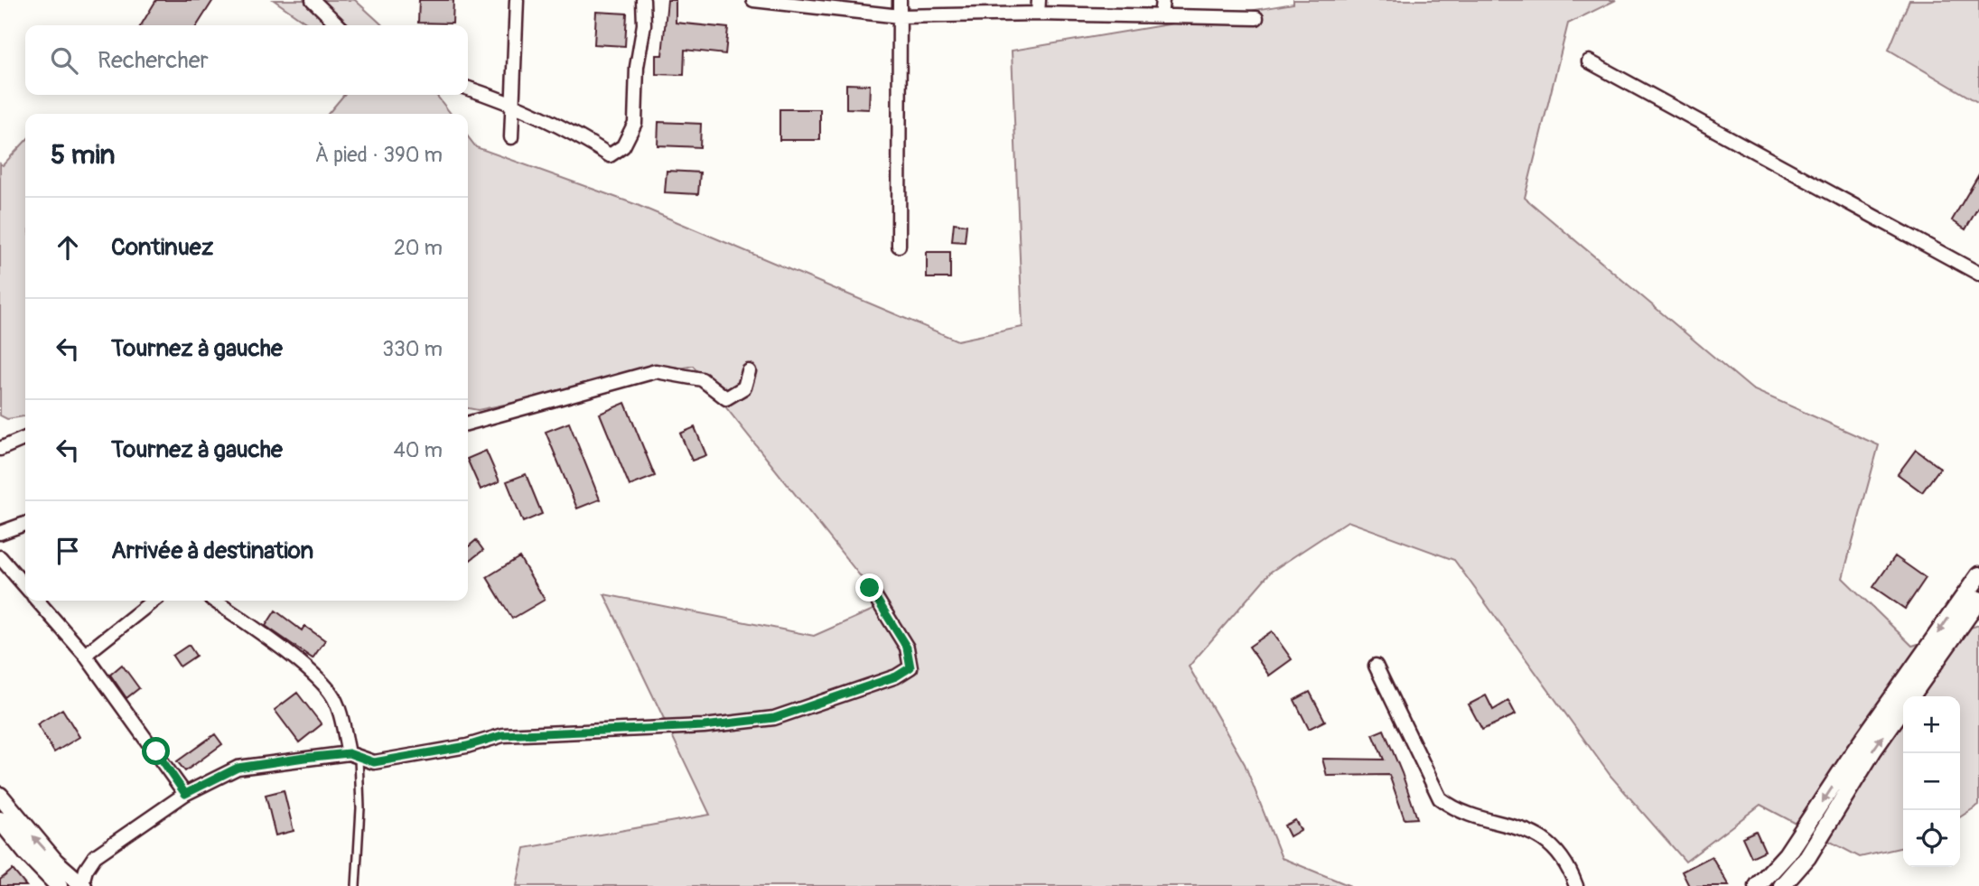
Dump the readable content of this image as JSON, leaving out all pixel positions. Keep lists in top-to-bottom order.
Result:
{
  "page": {
    "search": "Rechercher",
    "heading": ["5 min", "À pied · 390 m"],
    "list": [
      ["Continuez", "20 m"],
      ["Tournez à gauche", "330 m"],
      ["Tournez à gauche", "40 m"],
      "Arrivée à destination"
    ],
    "map_buttons": ["+", "−"]
  }
}
